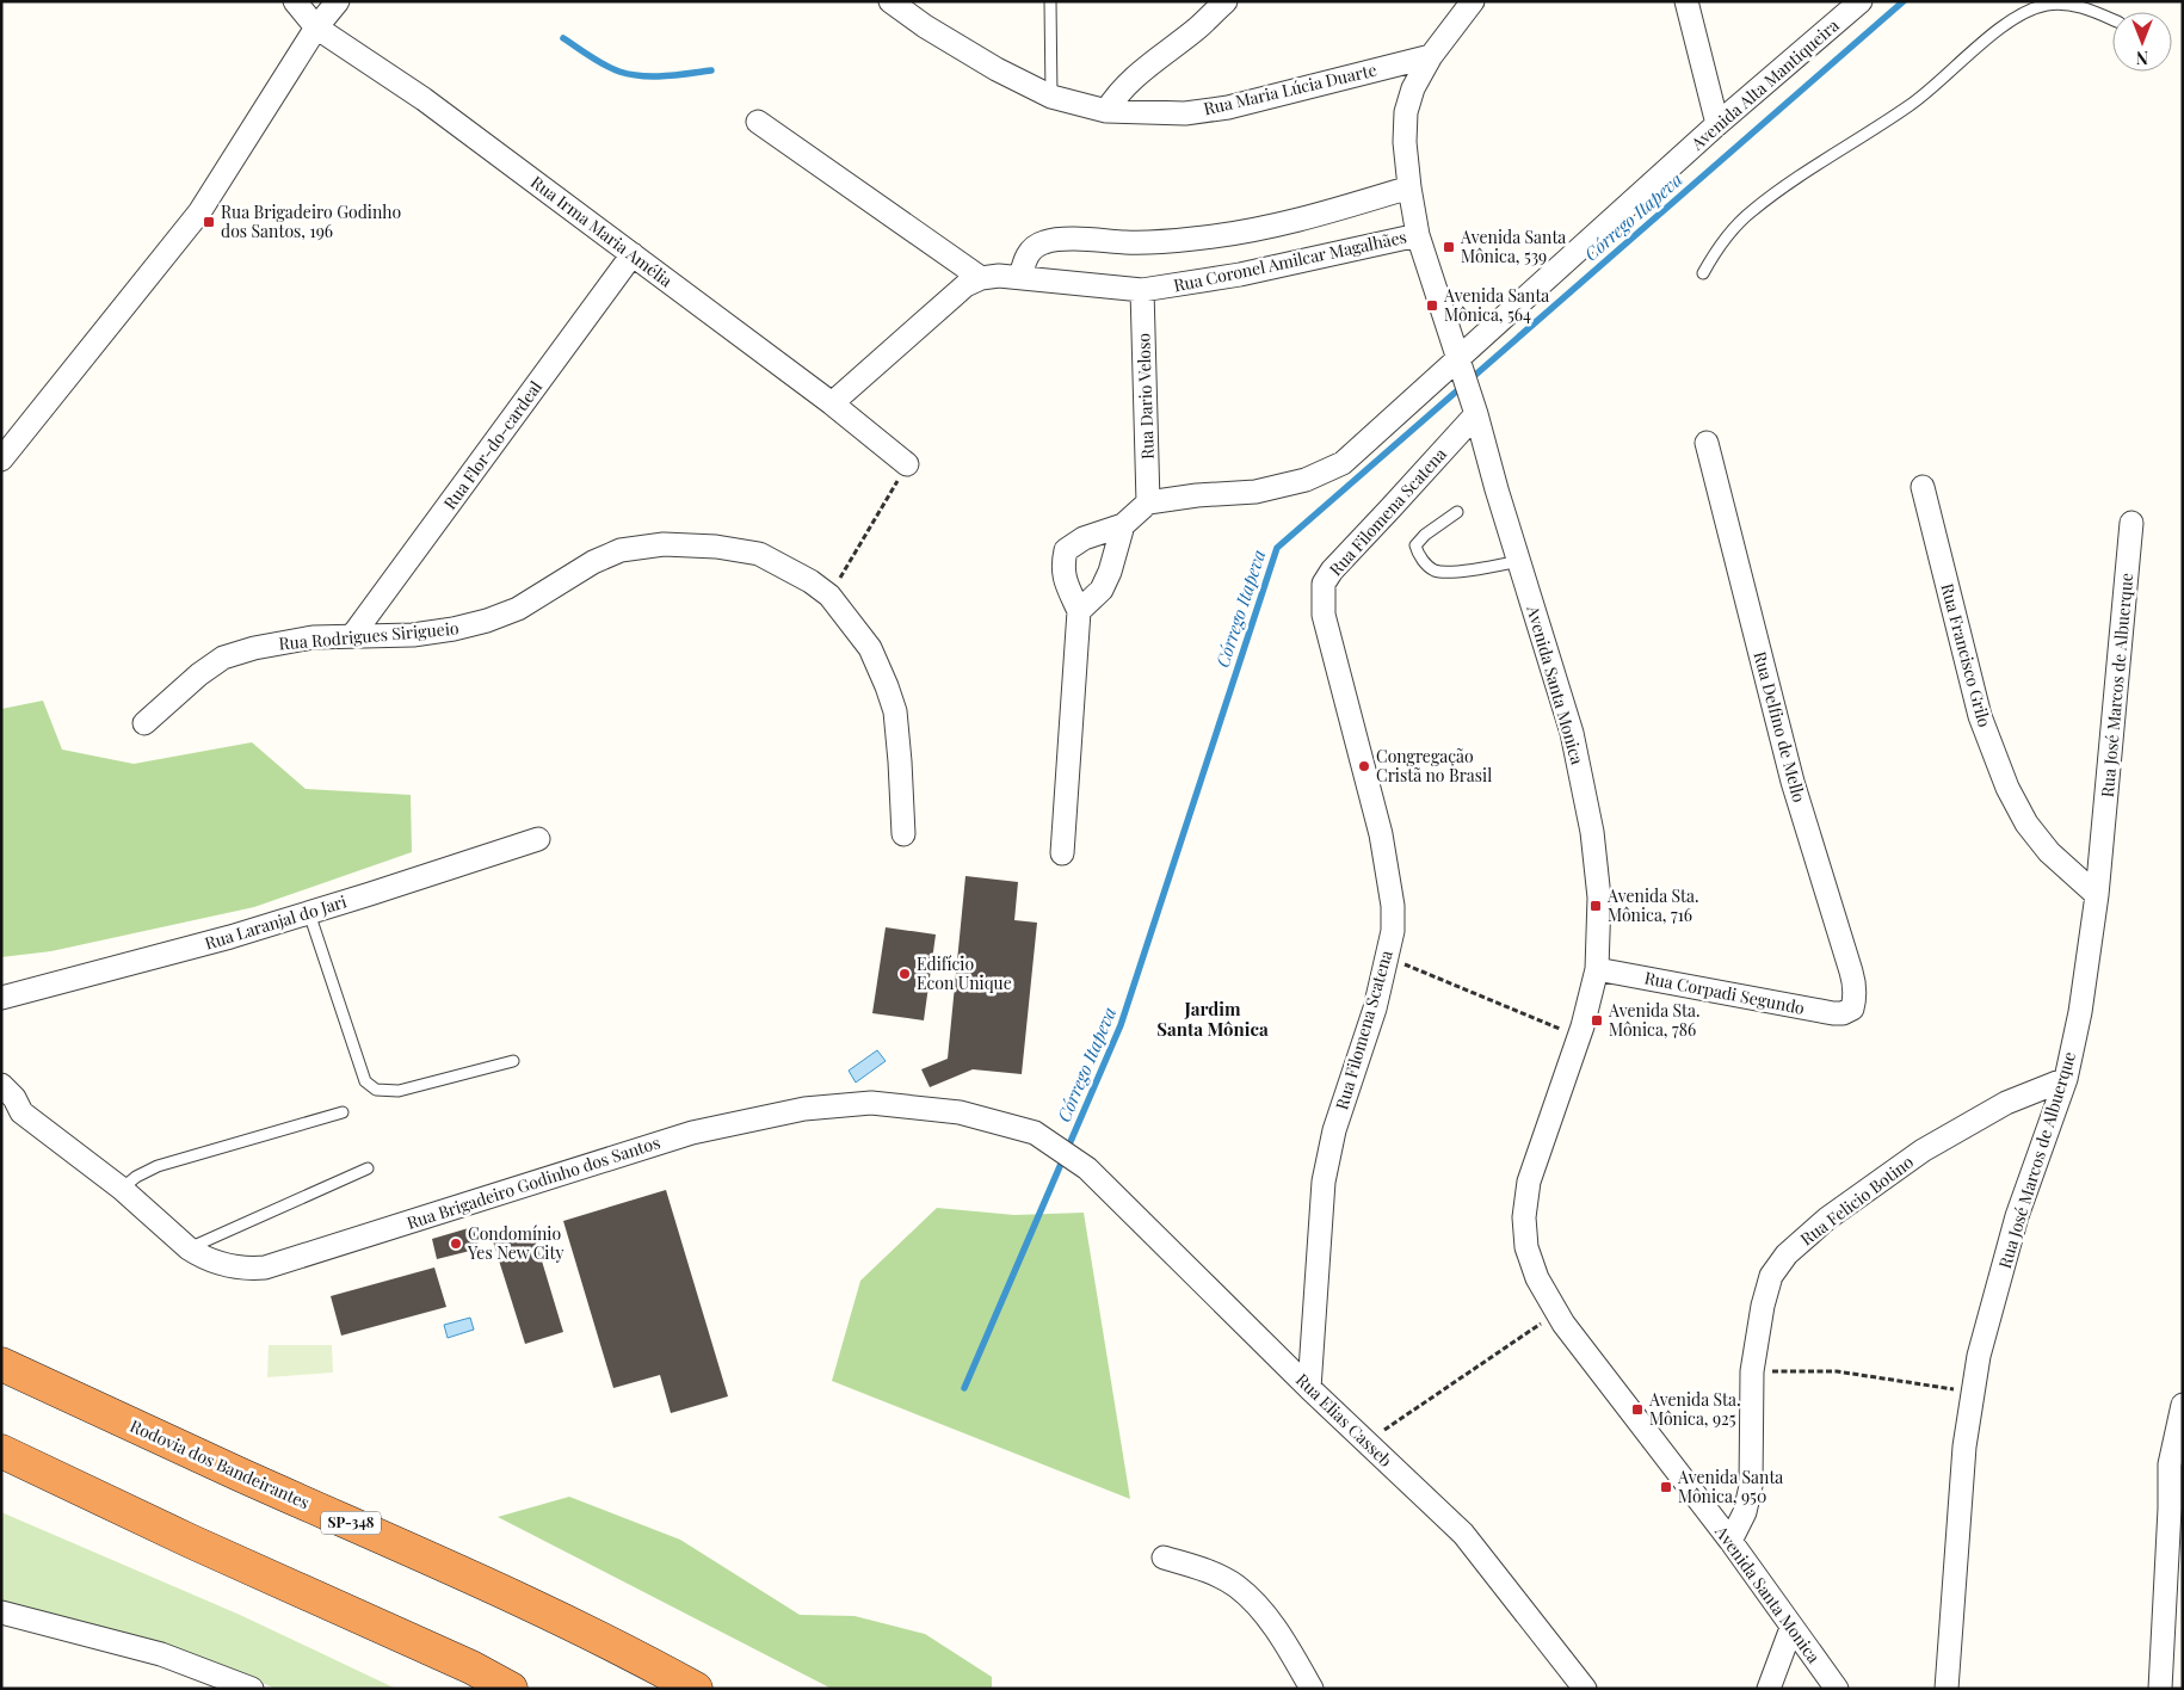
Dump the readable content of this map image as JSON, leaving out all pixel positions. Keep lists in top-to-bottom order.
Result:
{
  "streets": {
    "highway": ["Rodovia dos Bandeirantes", "SP-348"],
    "street": [
      "Avenida Alta Mantiqueira",
      "Rua Maria Lúcia Duarte",
      "Rua Irma Maria Amélia",
      "Rua Coronel Amilcar Magalhães",
      "Rua Dario Veloso",
      "Rua Flor-do-cardeal",
      "Rua Filomena Scatena",
      "Rua Rodrigues Sirigueio",
      "Rua Francisco Grilo",
      "Avenida Santa Monica",
      "Rua José Marcos de Albuerque",
      "Rua Delfino de Mello",
      "Rua Laranjal do Jari",
      "Rua Corpadi Segundo",
      "Rua Brigadeiro Godinho dos Santos",
      "Rua Felicio Botino",
      "Rua Elias Casseb"
    ]
  },
  "crossings": [
    ["Avenida Alta Mantiqueira", "Rua Dario Veloso"],
    ["Avenida Alta Mantiqueira", "Avenida Santa Monica"],
    ["Rua Maria Lúcia Duarte", "Avenida Santa Monica"],
    ["Rua Irma Maria Amélia", "Rua Coronel Amilcar Magalhães"],
    ["Rua Irma Maria Amélia", "Rua Flor-do-cardeal"],
    ["Rua Coronel Amilcar Magalhães", "Rua Dario Veloso"],
    ["Rua Coronel Amilcar Magalhães", "Avenida Santa Monica"],
    ["Rua Flor-do-cardeal", "Rua Rodrigues Sirigueio"],
    ["Rua Filomena Scatena", "Avenida Santa Monica"],
    ["Rua Filomena Scatena", "Rua Elias Casseb"],
    ["Rua Francisco Grilo", "Rua José Marcos de Albuerque"],
    ["Avenida Santa Monica", "Rua Corpadi Segundo"],
    ["Avenida Santa Monica", "Rua Felicio Botino"],
    ["Rua José Marcos de Albuerque", "Rua Felicio Botino"],
    ["Rua Delfino de Mello", "Rua Corpadi Segundo"],
    ["Rua Brigadeiro Godinho dos Santos", "Rua Elias Casseb"]
  ],
  "districts": ["Jardim Santa Mônica"],
  "water": ["Córrego Itapeva"],
  "places": {
    "transit": [
      "Rua Brigadeiro Godinho dos Santos, 196",
      "Avenida Santa Mônica, 539",
      "Avenida Santa Mônica, 564",
      "Avenida Sta. Mônica, 716",
      "Avenida Sta. Mônica, 786",
      "Avenida Sta. Mônica, 925",
      "Avenida Santa Mônica, 950"
    ],
    "other": ["Congregação Cristã no Brasil", "Edifício Econ Unique", "Condomínio Yes New City"]
  },
  "north": "bottom"
}
